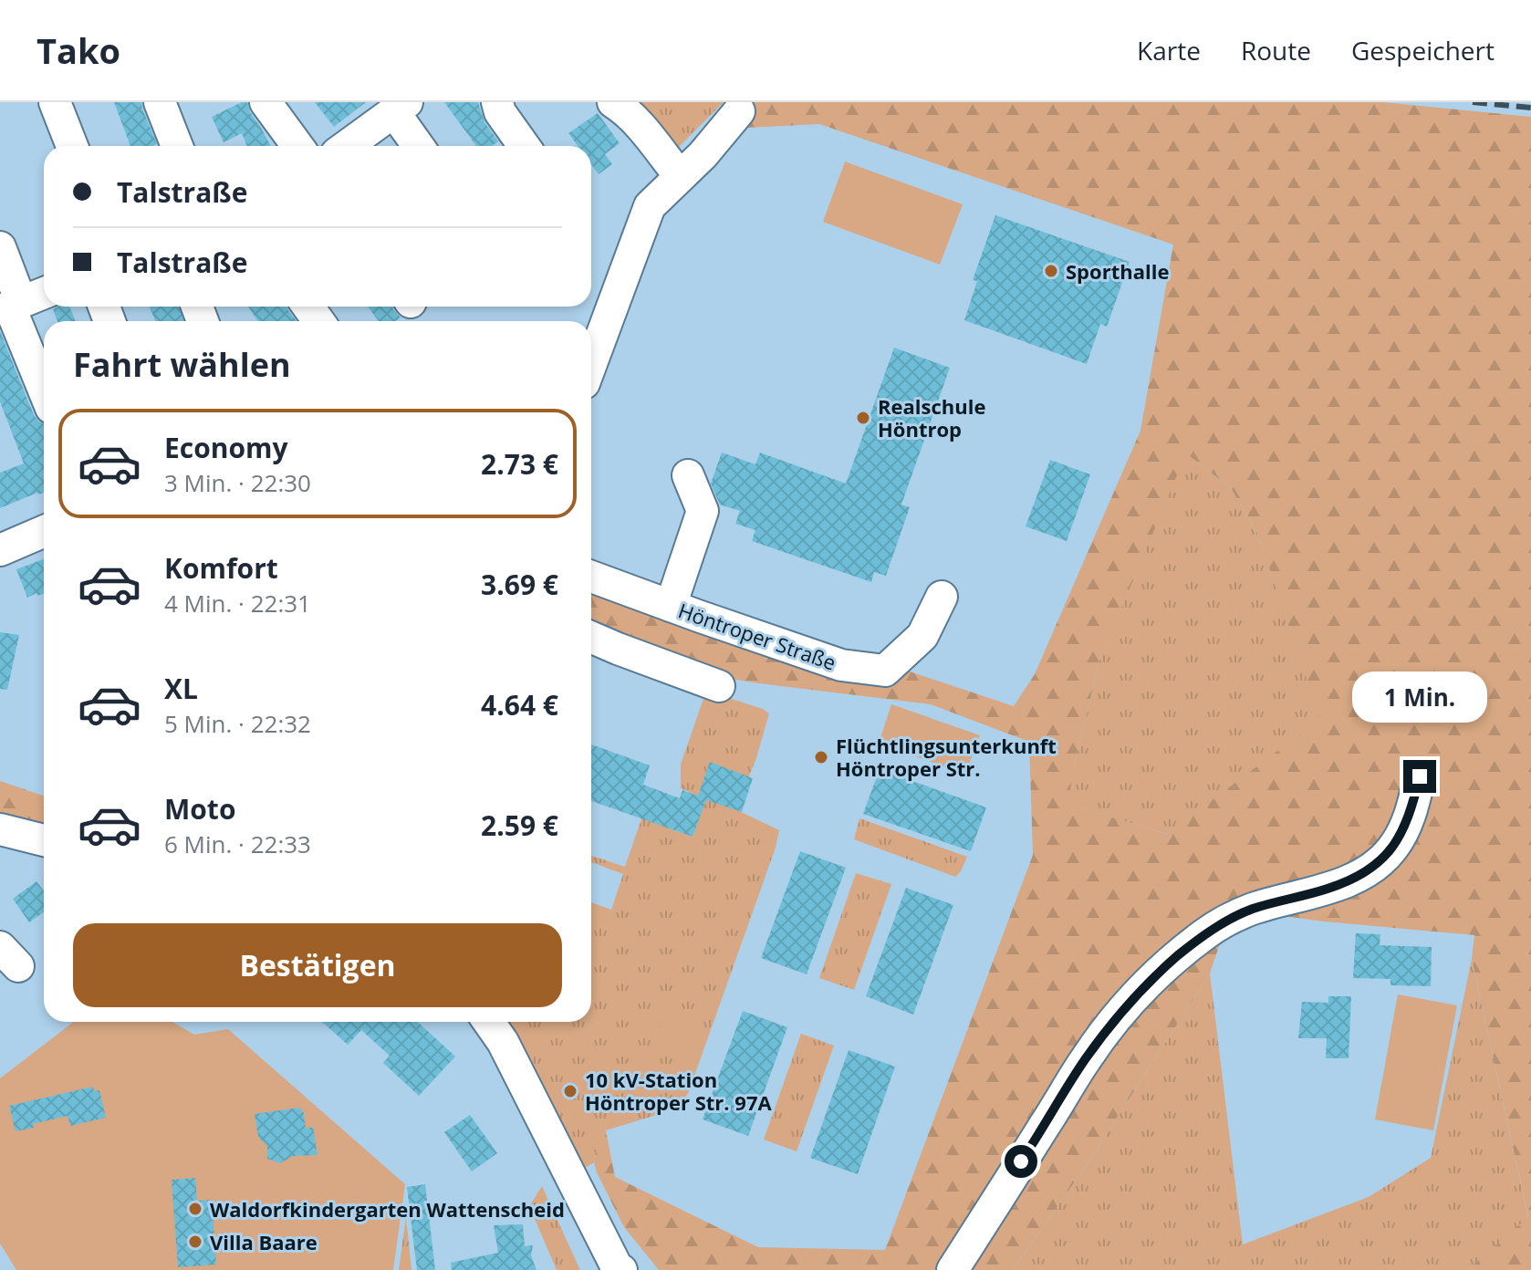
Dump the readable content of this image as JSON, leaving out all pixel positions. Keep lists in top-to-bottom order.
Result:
{
  "streets": {
    "street": ["Höntroper Straße"]
  },
  "places": [
    "Sporthalle",
    "Realschule Höntrop",
    "Flüchtlingsunterkunft Höntroper Str.",
    "10 kV-Station Höntroper Str. 97A",
    "Waldorfkindergarten Wattenscheid",
    "Villa Baare"
  ],
  "page": {
    "header": "Tako",
    "nav": ["Karte", "Route", "Gespeichert"],
    "banner": ["Talstraße", "Talstraße"],
    "heading": "Fahrt wählen",
    "list": [
      {
        "name": "Economy",
        "note": "3 Min. · 22:30",
        "value": "2.73 €"
      },
      {
        "name": "Komfort",
        "note": "4 Min. · 22:31",
        "value": "3.69 €"
      },
      {
        "name": "XL",
        "note": "5 Min. · 22:32",
        "value": "4.64 €"
      },
      {
        "name": "Moto",
        "note": "6 Min. · 22:33",
        "value": "2.59 €"
      }
    ],
    "bubble": "1 Min.",
    "buttons": "Bestätigen"
  }
}
